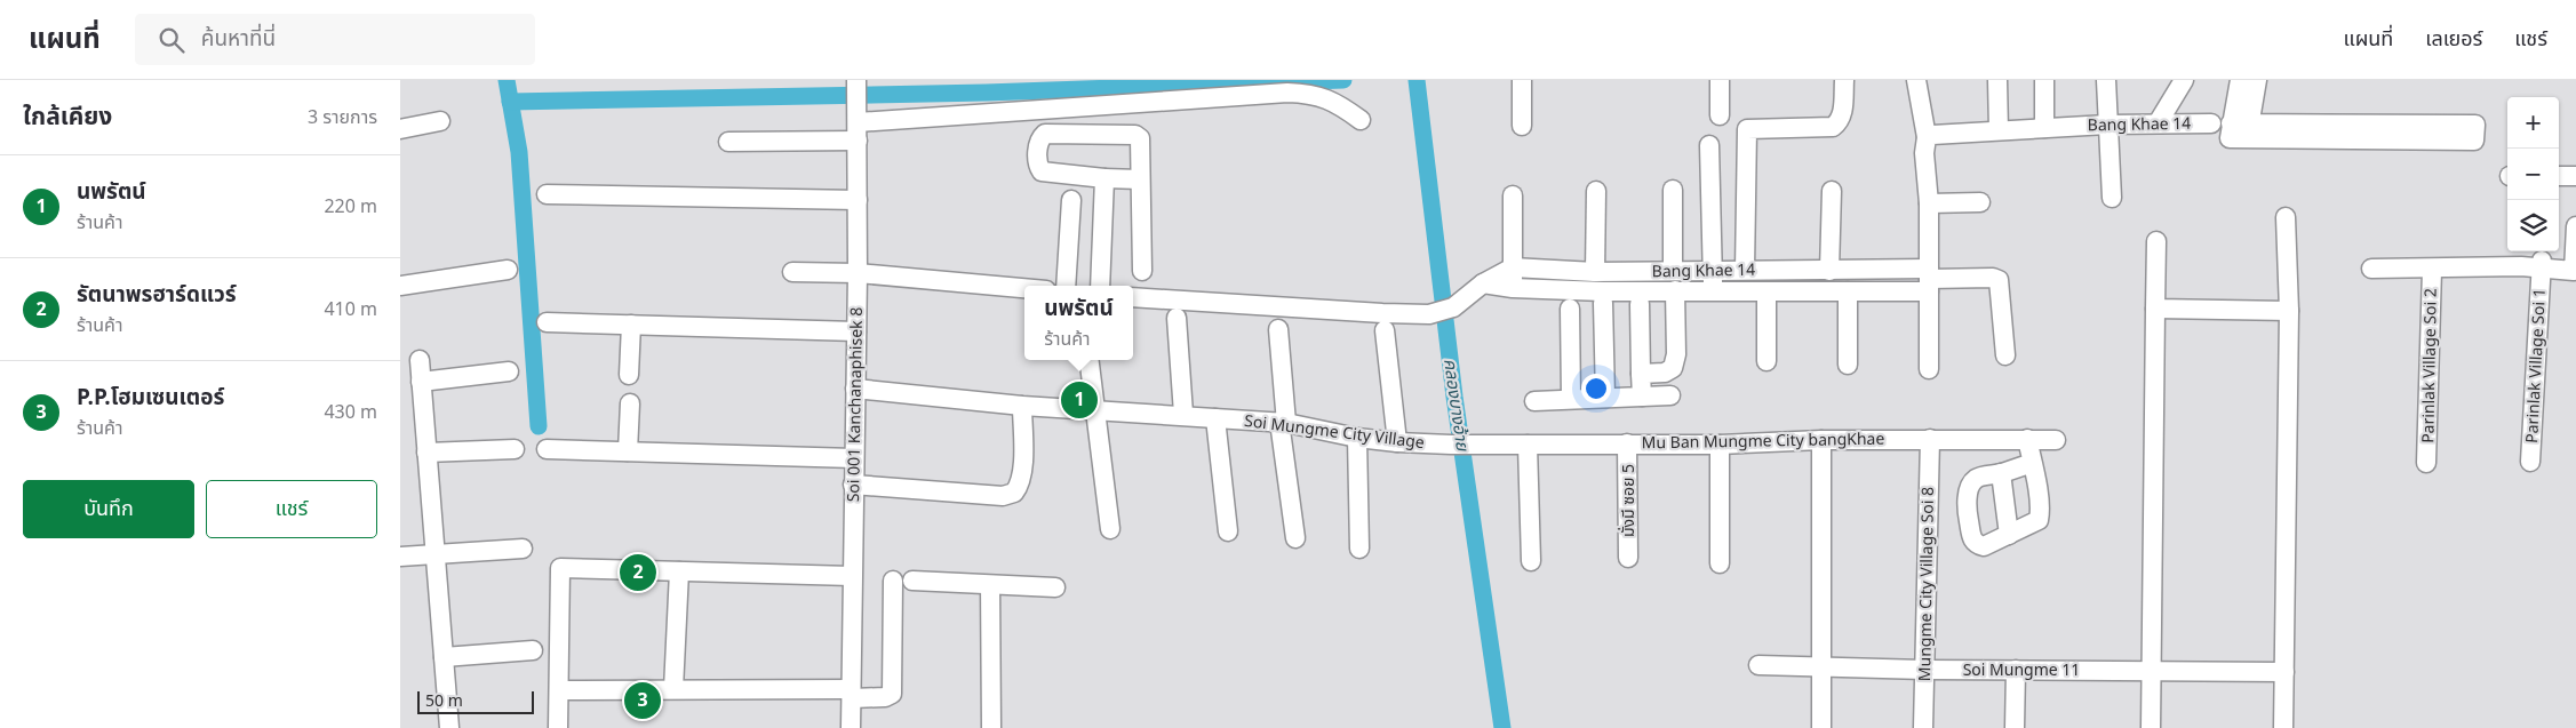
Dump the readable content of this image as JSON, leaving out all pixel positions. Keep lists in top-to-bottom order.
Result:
{
  "streets": {
    "street": [
      "Bang Khae 14",
      "Parinlak Village Soi 2",
      "Parinlak Village Soi 1",
      "Soi 001 Kanchanaphisek 8",
      "Soi Mungme City Village",
      "Mu Ban Mungme City bangKhae",
      "มั่งมี ซอย 5",
      "Mungme City Village Soi 8",
      "Soi Mungme 11"
    ]
  },
  "crossings": [
    ["Soi 001 Kanchanaphisek 8", "Soi Mungme City Village"],
    ["Soi Mungme City Village", "Mu Ban Mungme City bangKhae"],
    ["Mu Ban Mungme City bangKhae", "มั่งมี ซอย 5"],
    ["Mu Ban Mungme City bangKhae", "Mungme City Village Soi 8"],
    ["Mungme City Village Soi 8", "Soi Mungme 11"]
  ],
  "water": ["คลองบางอ้าย"],
  "scale_bar": "50 m",
  "page": {
    "header": "แผนที่",
    "search": "ค้นหาที่นี่",
    "nav": ["แผนที่", "เลเยอร์", "แชร์"],
    "heading": ["ใกล้เคียง", "3 รายการ"],
    "map_buttons": ["+", "−"],
    "list": [
      {
        "mark": "1",
        "name": "นพรัตน์",
        "note": "ร้านค้า",
        "value": "220 m"
      },
      {
        "mark": "2",
        "name": "รัตนาพรฮาร์ดแวร์",
        "note": "ร้านค้า",
        "value": "410 m"
      },
      {
        "mark": "3",
        "name": "P.P.โฮมเซนเตอร์",
        "note": "ร้านค้า",
        "value": "430 m"
      }
    ],
    "popup": ["นพรัตน์", "ร้านค้า"],
    "pins": ["1", "2", "3"],
    "buttons": ["บันทึก", "แชร์"],
    "scale": "50 m"
  }
}
